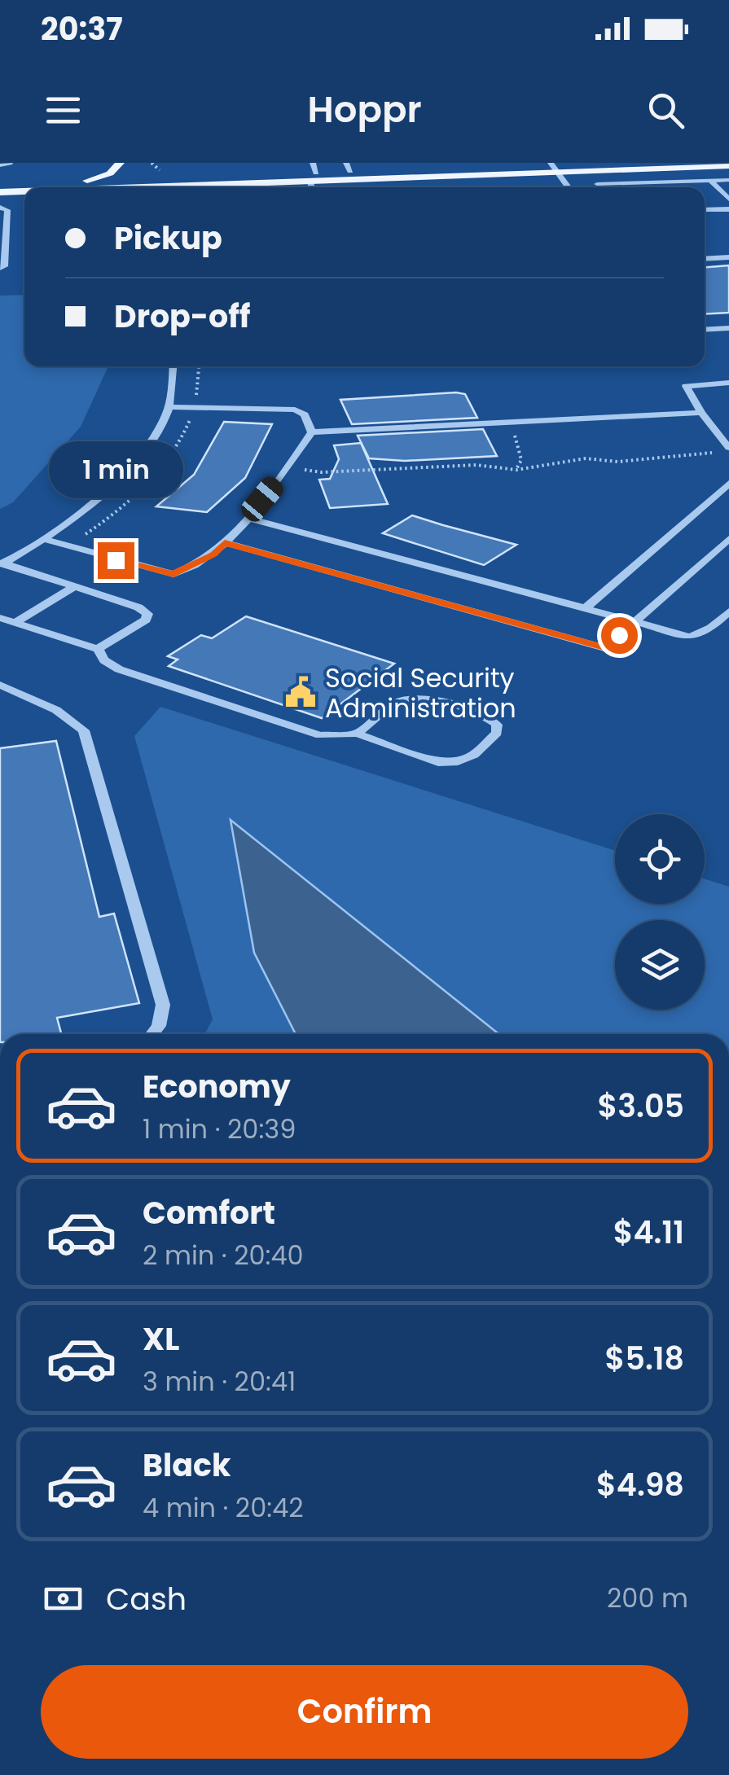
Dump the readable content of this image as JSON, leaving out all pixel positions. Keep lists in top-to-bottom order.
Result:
{
  "places": {
    "public building": ["Social Security Administration"]
  },
  "page": {
    "status": "20:37",
    "header": "Hoppr",
    "banner": ["Pickup", "Drop-off"],
    "bubble": "1 min",
    "list": [
      {
        "name": "Economy",
        "note": "1 min · 20:39",
        "value": "$3.05"
      },
      {
        "name": "Comfort",
        "note": "2 min · 20:40",
        "value": "$4.11"
      },
      {
        "name": "XL",
        "note": "3 min · 20:41",
        "value": "$5.18"
      },
      {
        "name": "Black",
        "note": "4 min · 20:42",
        "value": "$4.98"
      }
    ],
    "pay": ["Cash", "200 m"],
    "buttons": "Confirm"
  }
}
